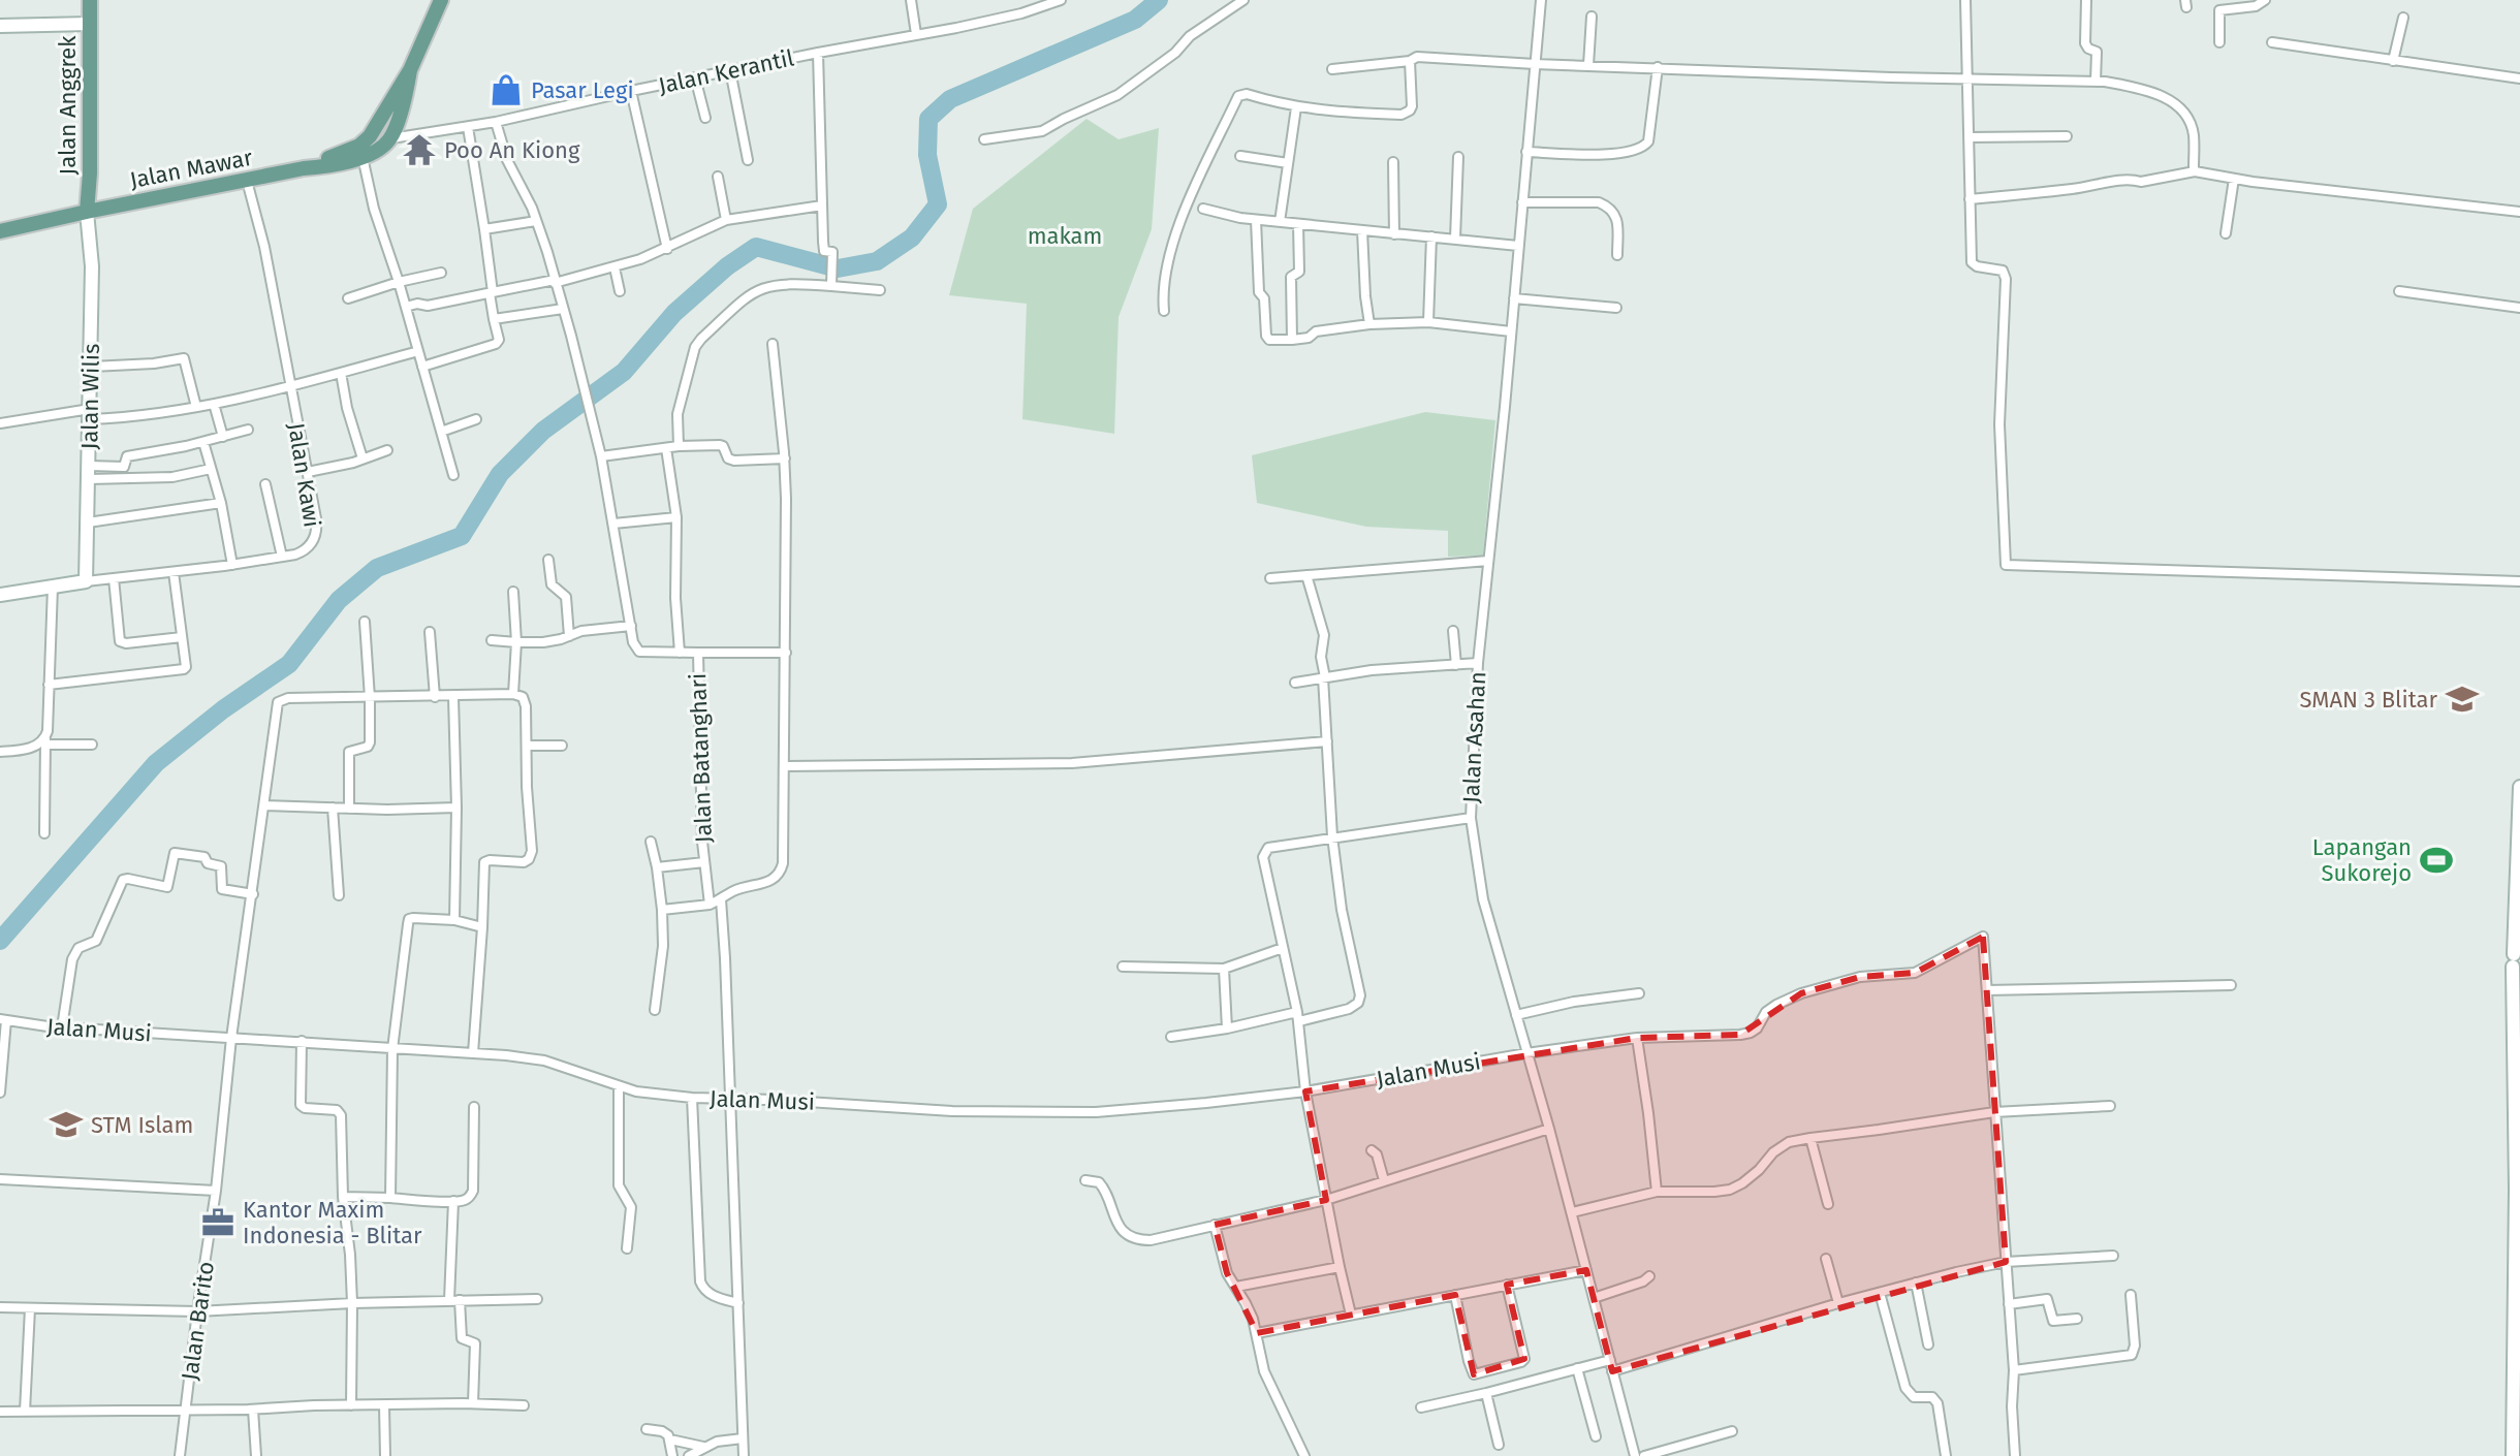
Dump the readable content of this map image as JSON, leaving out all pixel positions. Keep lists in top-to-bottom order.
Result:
{
  "streets": {
    "main road": ["Jalan Anggrek", "Jalan Mawar", "Jalan Wilis"],
    "street": [
      "Jalan Kerantil",
      "Jalan Kawi",
      "Jalan Asahan",
      "Jalan Batanghari",
      "Jalan Musi",
      "Jalan Barito"
    ]
  },
  "crossings": [
    ["Jalan Kerantil", "Jalan Mawar"],
    ["Jalan Kerantil", "Jalan Batanghari"],
    ["Jalan Anggrek", "Jalan Mawar"],
    ["Jalan Anggrek", "Jalan Wilis"],
    ["Jalan Mawar", "Jalan Wilis"],
    ["Jalan Mawar", "Jalan Kawi"],
    ["Jalan Wilis", "Jalan Kawi"],
    ["Jalan Asahan", "Jalan Musi"],
    ["Jalan Musi", "Jalan Barito"]
  ],
  "parks": ["makam"],
  "places": {
    "shop": ["Pasar Legi"],
    "temple": ["Poo An Kiong"],
    "school or university": ["SMAN 3 Blitar", "STM Islam"],
    "sports": ["Lapangan Sukorejo"],
    "office": ["Kantor Maxim Indonesia - Blitar"]
  }
}
